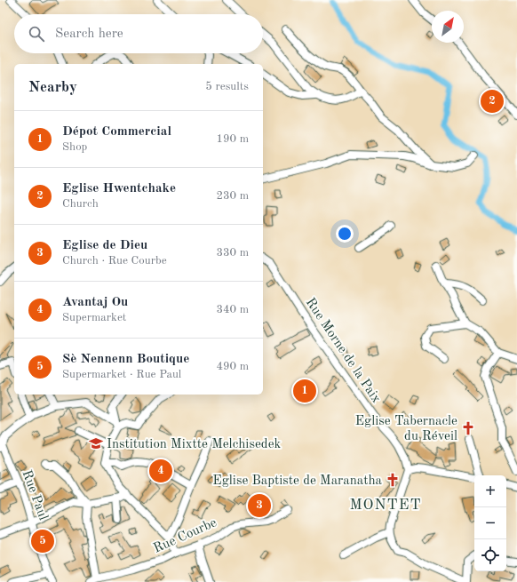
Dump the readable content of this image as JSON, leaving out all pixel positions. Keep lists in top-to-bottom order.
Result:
{
  "streets": {
    "street": ["Rue Morne de la Paix", "Rue Paul", "Rue Courbe"]
  },
  "districts": ["MONTET"],
  "places": {
    "church": ["Eglise Tabernacle du Réveil", "Eglise Baptiste de Maranatha"],
    "school or university": ["Institution Mixtte Melchisedek"]
  },
  "north": "top right",
  "page": {
    "search": "Search here",
    "heading": ["Nearby", "5 results"],
    "pins": [
      "2",
      "1",
      "4",
      "3",
      "5"
    ],
    "list": [
      {
        "mark": "1",
        "name": "Dépot Commercial",
        "note": "Shop",
        "value": "190 m"
      },
      {
        "mark": "2",
        "name": "Eglise Hwentchake",
        "note": "Church",
        "value": "230 m"
      },
      {
        "mark": "3",
        "name": "Eglise de Dieu",
        "note": "Church · Rue Courbe",
        "value": "330 m"
      },
      {
        "mark": "4",
        "name": "Avantaj Ou",
        "note": "Supermarket",
        "value": "340 m"
      },
      {
        "mark": "5",
        "name": "Sè Nennenn Boutique",
        "note": "Supermarket · Rue Paul",
        "value": "490 m"
      }
    ],
    "map_buttons": ["+", "−"]
  }
}
